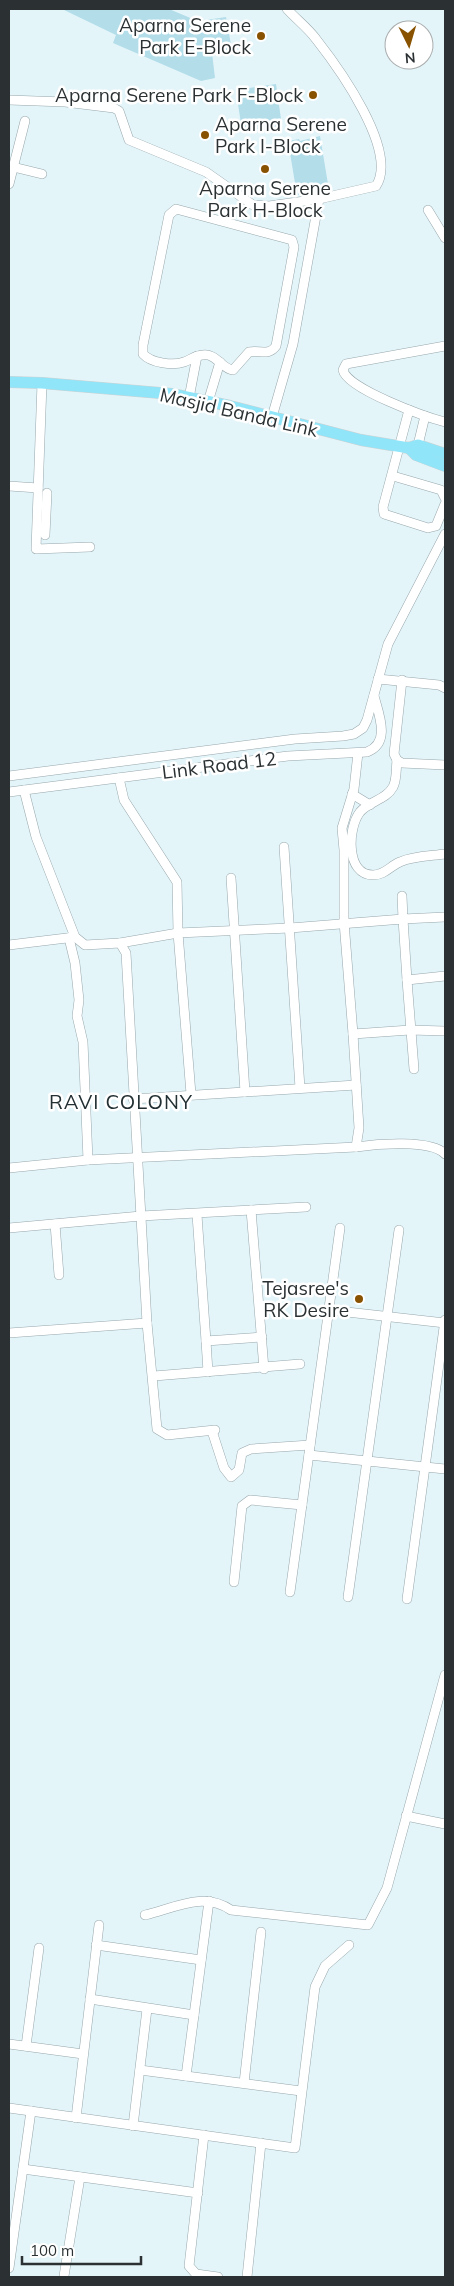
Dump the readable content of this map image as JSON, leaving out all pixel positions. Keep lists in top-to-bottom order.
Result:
{
  "streets": {
    "main road": ["Masjid Banda Link"],
    "street": ["Link Road 12"]
  },
  "districts": ["RAVI COLONY"],
  "places": [
    "Aparna Serene Park E-Block",
    "Aparna Serene Park F-Block",
    "Aparna Serene Park I-Block",
    "Aparna Serene Park H-Block",
    "Tejasree's RK Desire"
  ],
  "scale_bar": "100 m",
  "north": "bottom"
}
